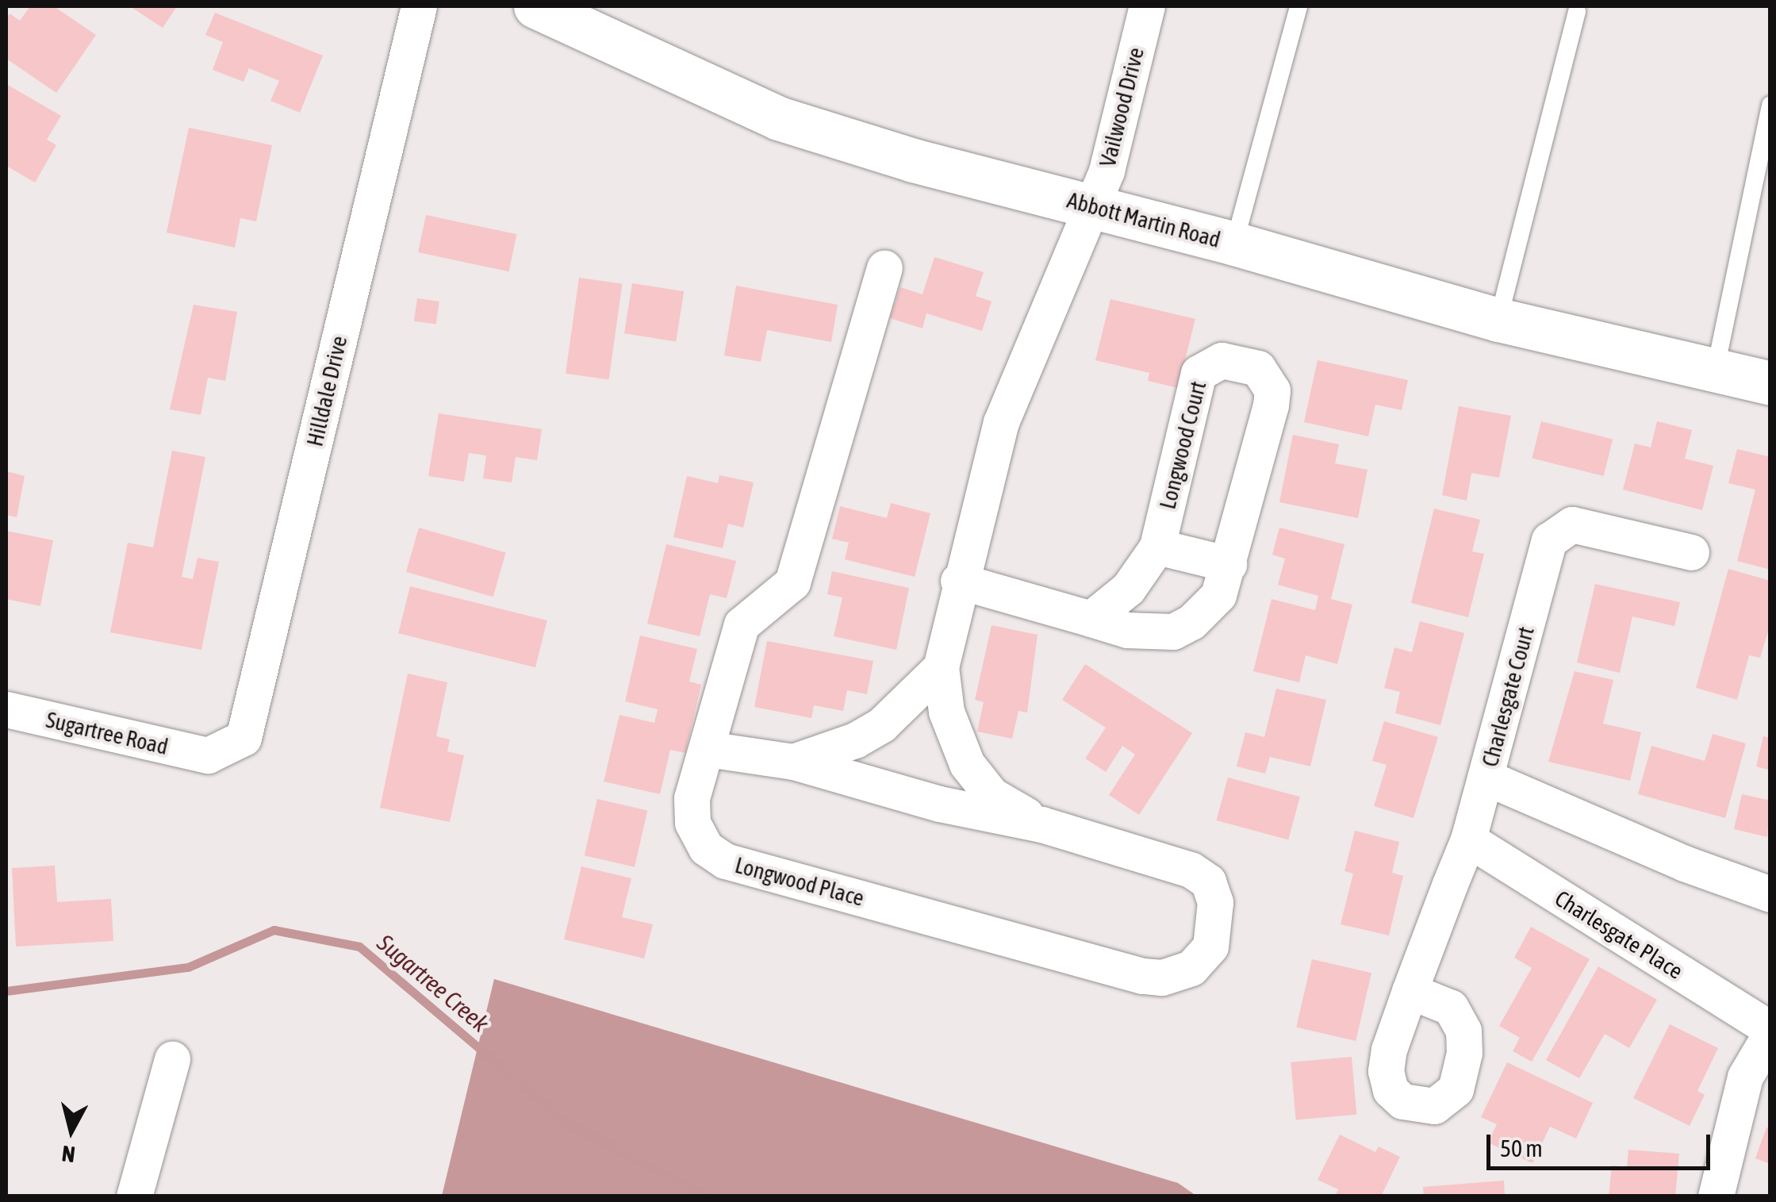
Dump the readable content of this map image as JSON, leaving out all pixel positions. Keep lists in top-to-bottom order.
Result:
{
  "streets": {
    "main road": ["Abbott Martin Road"],
    "street": [
      "Vailwood Drive",
      "Hilldale Drive",
      "Longwood Court",
      "Charlesgate Court",
      "Sugartree Road",
      "Longwood Place",
      "Charlesgate Place"
    ]
  },
  "crossings": [
    ["Vailwood Drive", "Abbott Martin Road"],
    ["Vailwood Drive", "Longwood Place"],
    ["Abbott Martin Road", "Longwood Place"],
    ["Hilldale Drive", "Sugartree Road"],
    ["Longwood Court", "Longwood Place"],
    ["Charlesgate Court", "Charlesgate Place"]
  ],
  "water": ["Sugartree Creek"],
  "scale_bar": "50 m",
  "north": "bottom"
}
